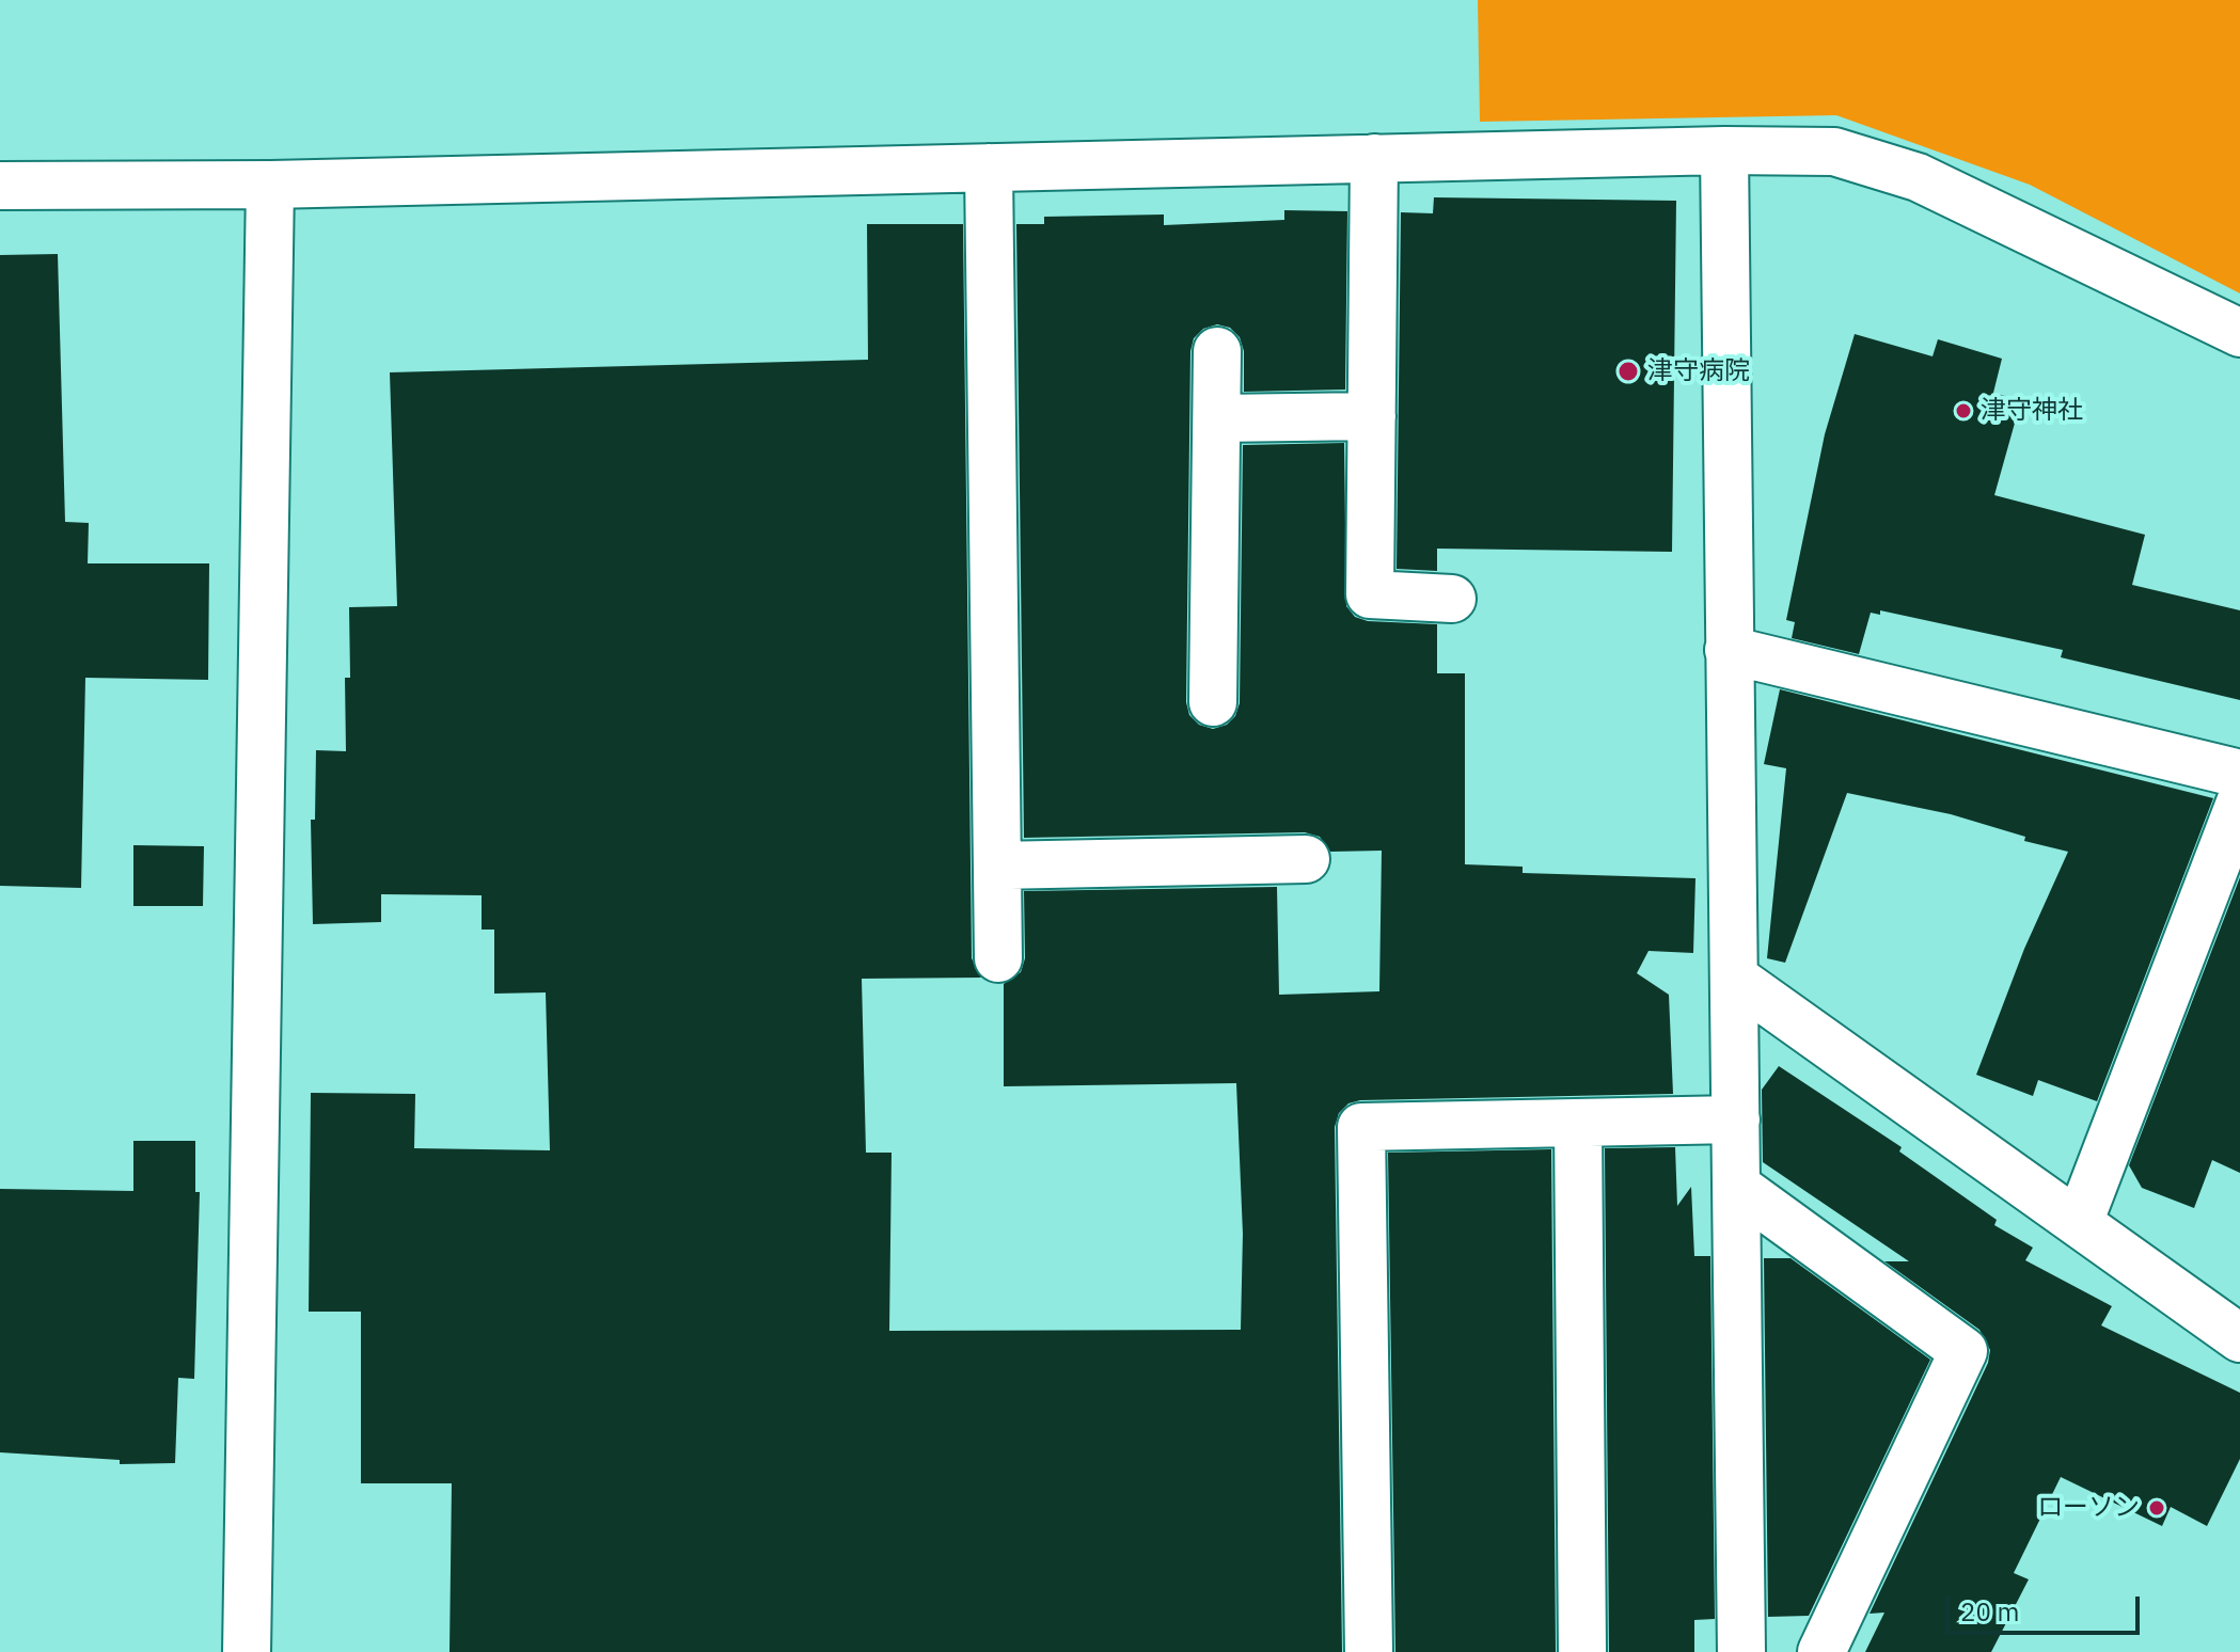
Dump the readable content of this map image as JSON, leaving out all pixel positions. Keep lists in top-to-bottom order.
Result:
{
  "places": ["津守病院", "津守神社", "ローソン"],
  "scale_bar": "20 m"
}
